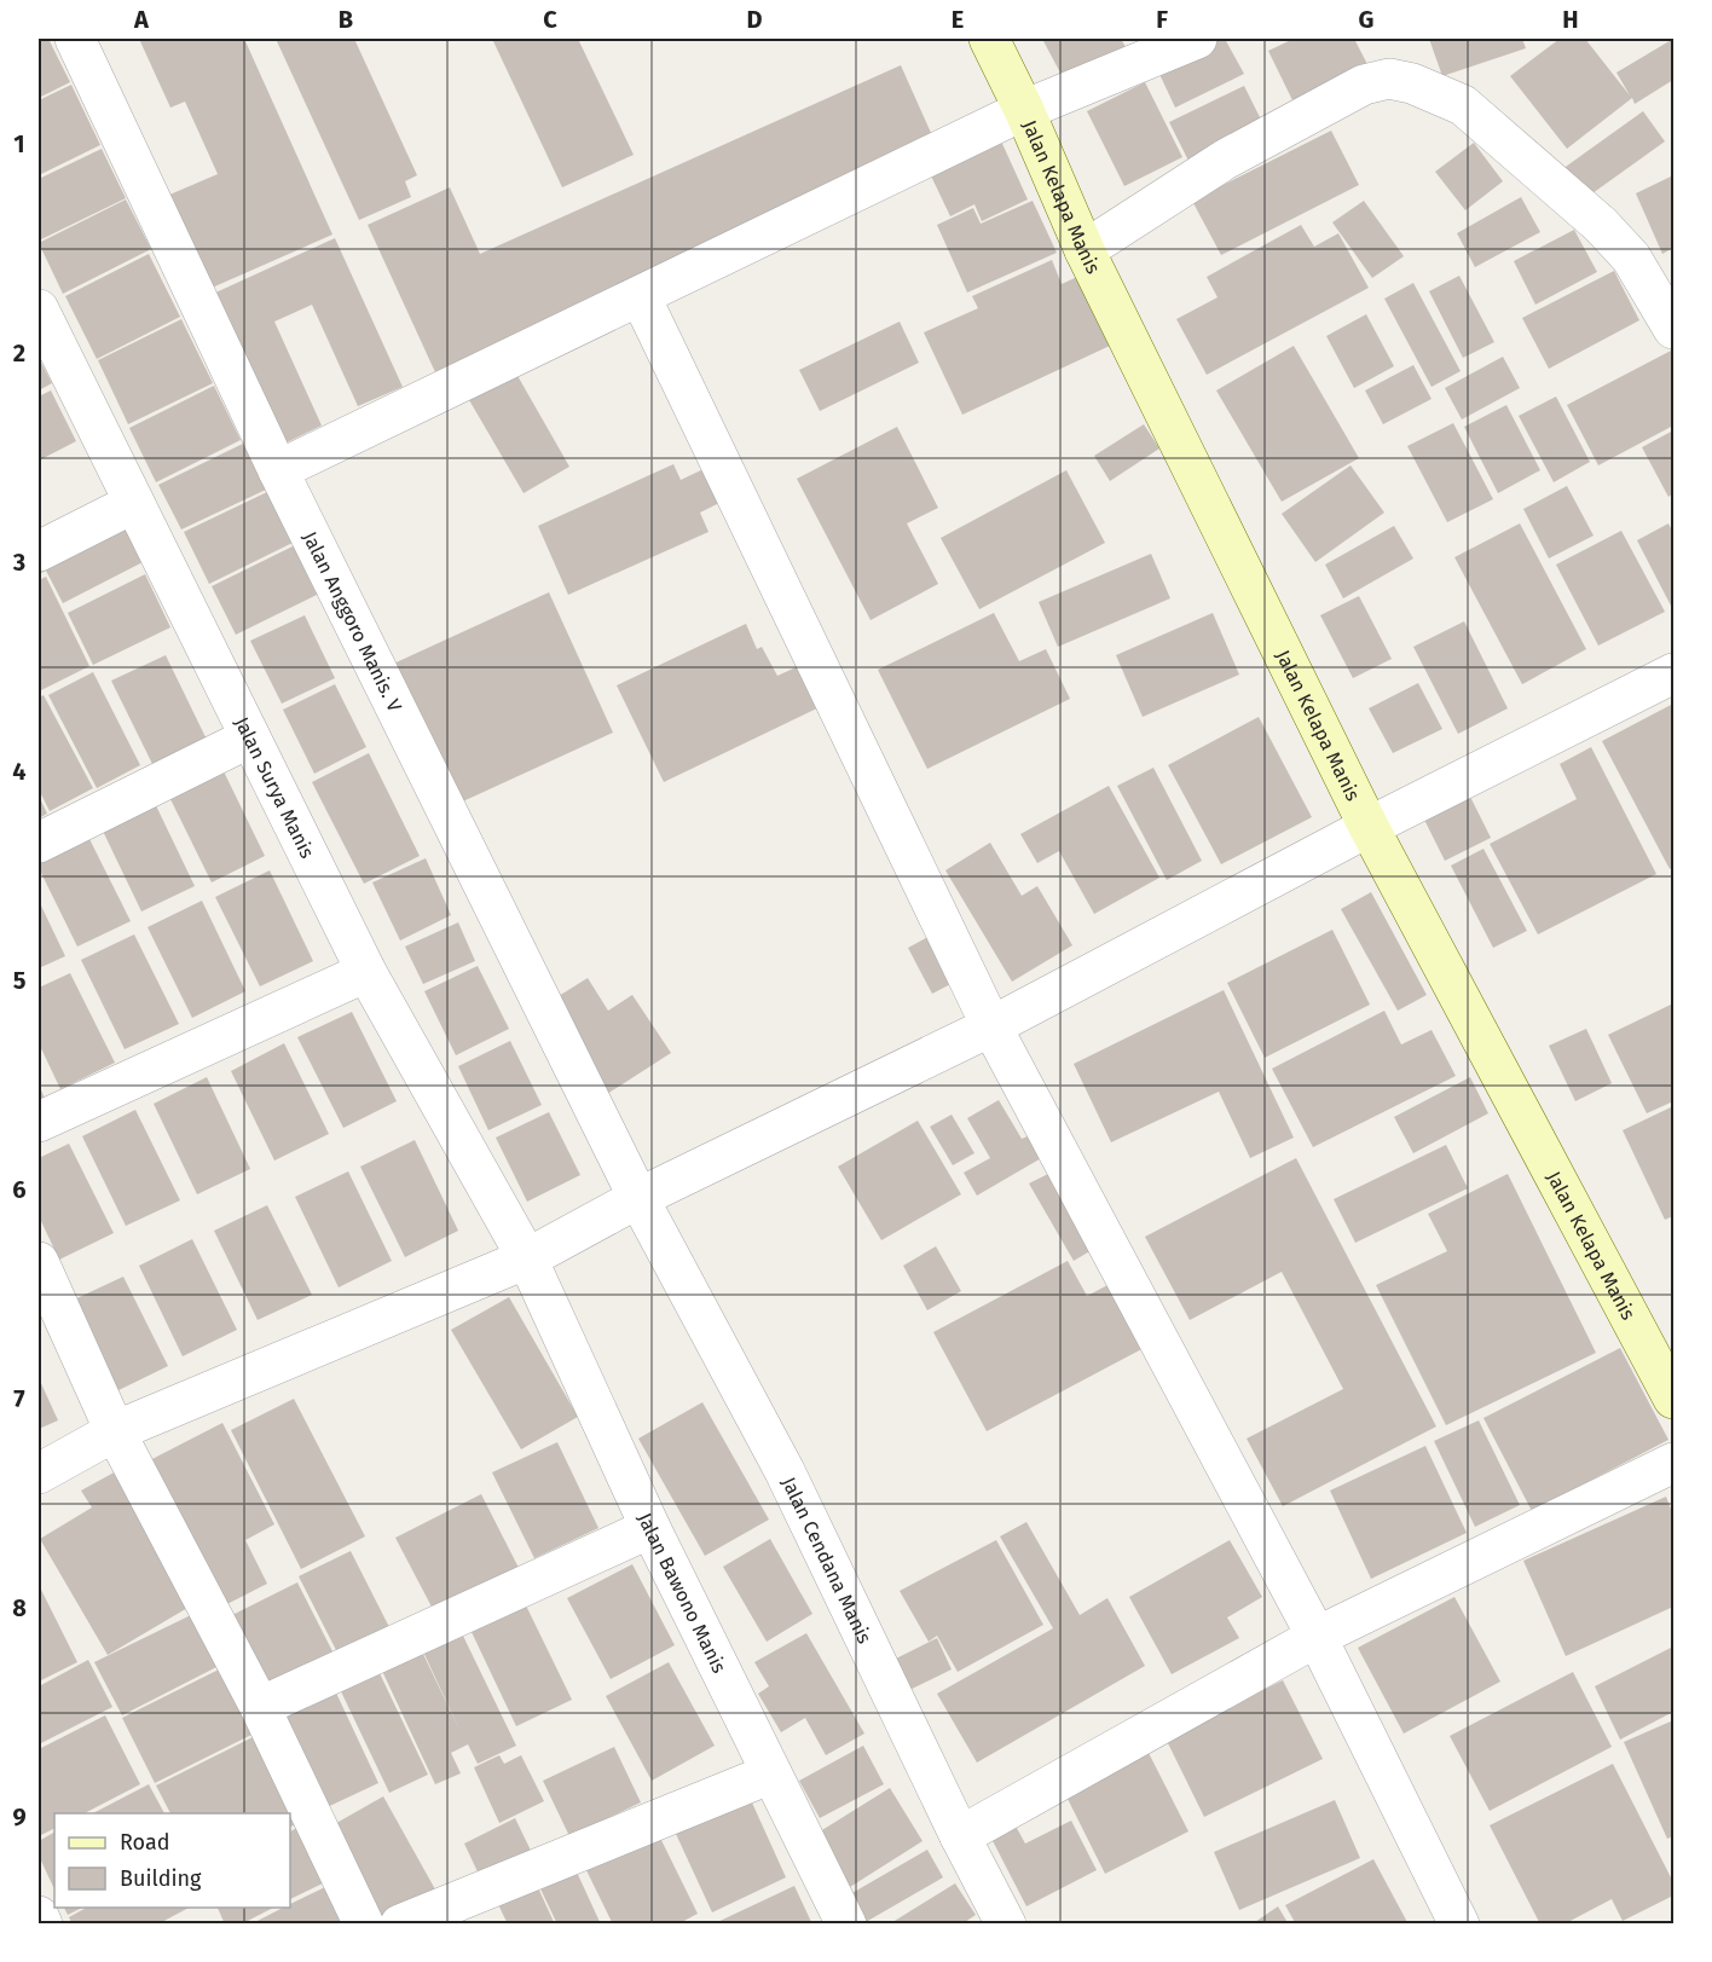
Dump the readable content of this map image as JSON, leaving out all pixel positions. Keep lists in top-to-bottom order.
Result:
{
  "streets": {
    "street": [
      "Jalan Kelapa Manis",
      "Jalan Anggoro Manis. V",
      "Jalan Surya Manis",
      "Jalan Cendana Manis",
      "Jalan Bawono Manis"
    ]
  },
  "crossings": [
    ["Jalan Anggoro Manis. V", "Jalan Cendana Manis"],
    ["Jalan Surya Manis", "Jalan Bawono Manis"]
  ],
  "legend": ["Road", "Building"],
  "grid": {
    "columns": [
      "A",
      "B",
      "C",
      "D",
      "E",
      "F",
      "G",
      "H"
    ],
    "rows": [
      "1",
      "2",
      "3",
      "4",
      "5",
      "6",
      "7",
      "8",
      "9"
    ]
  }
}
